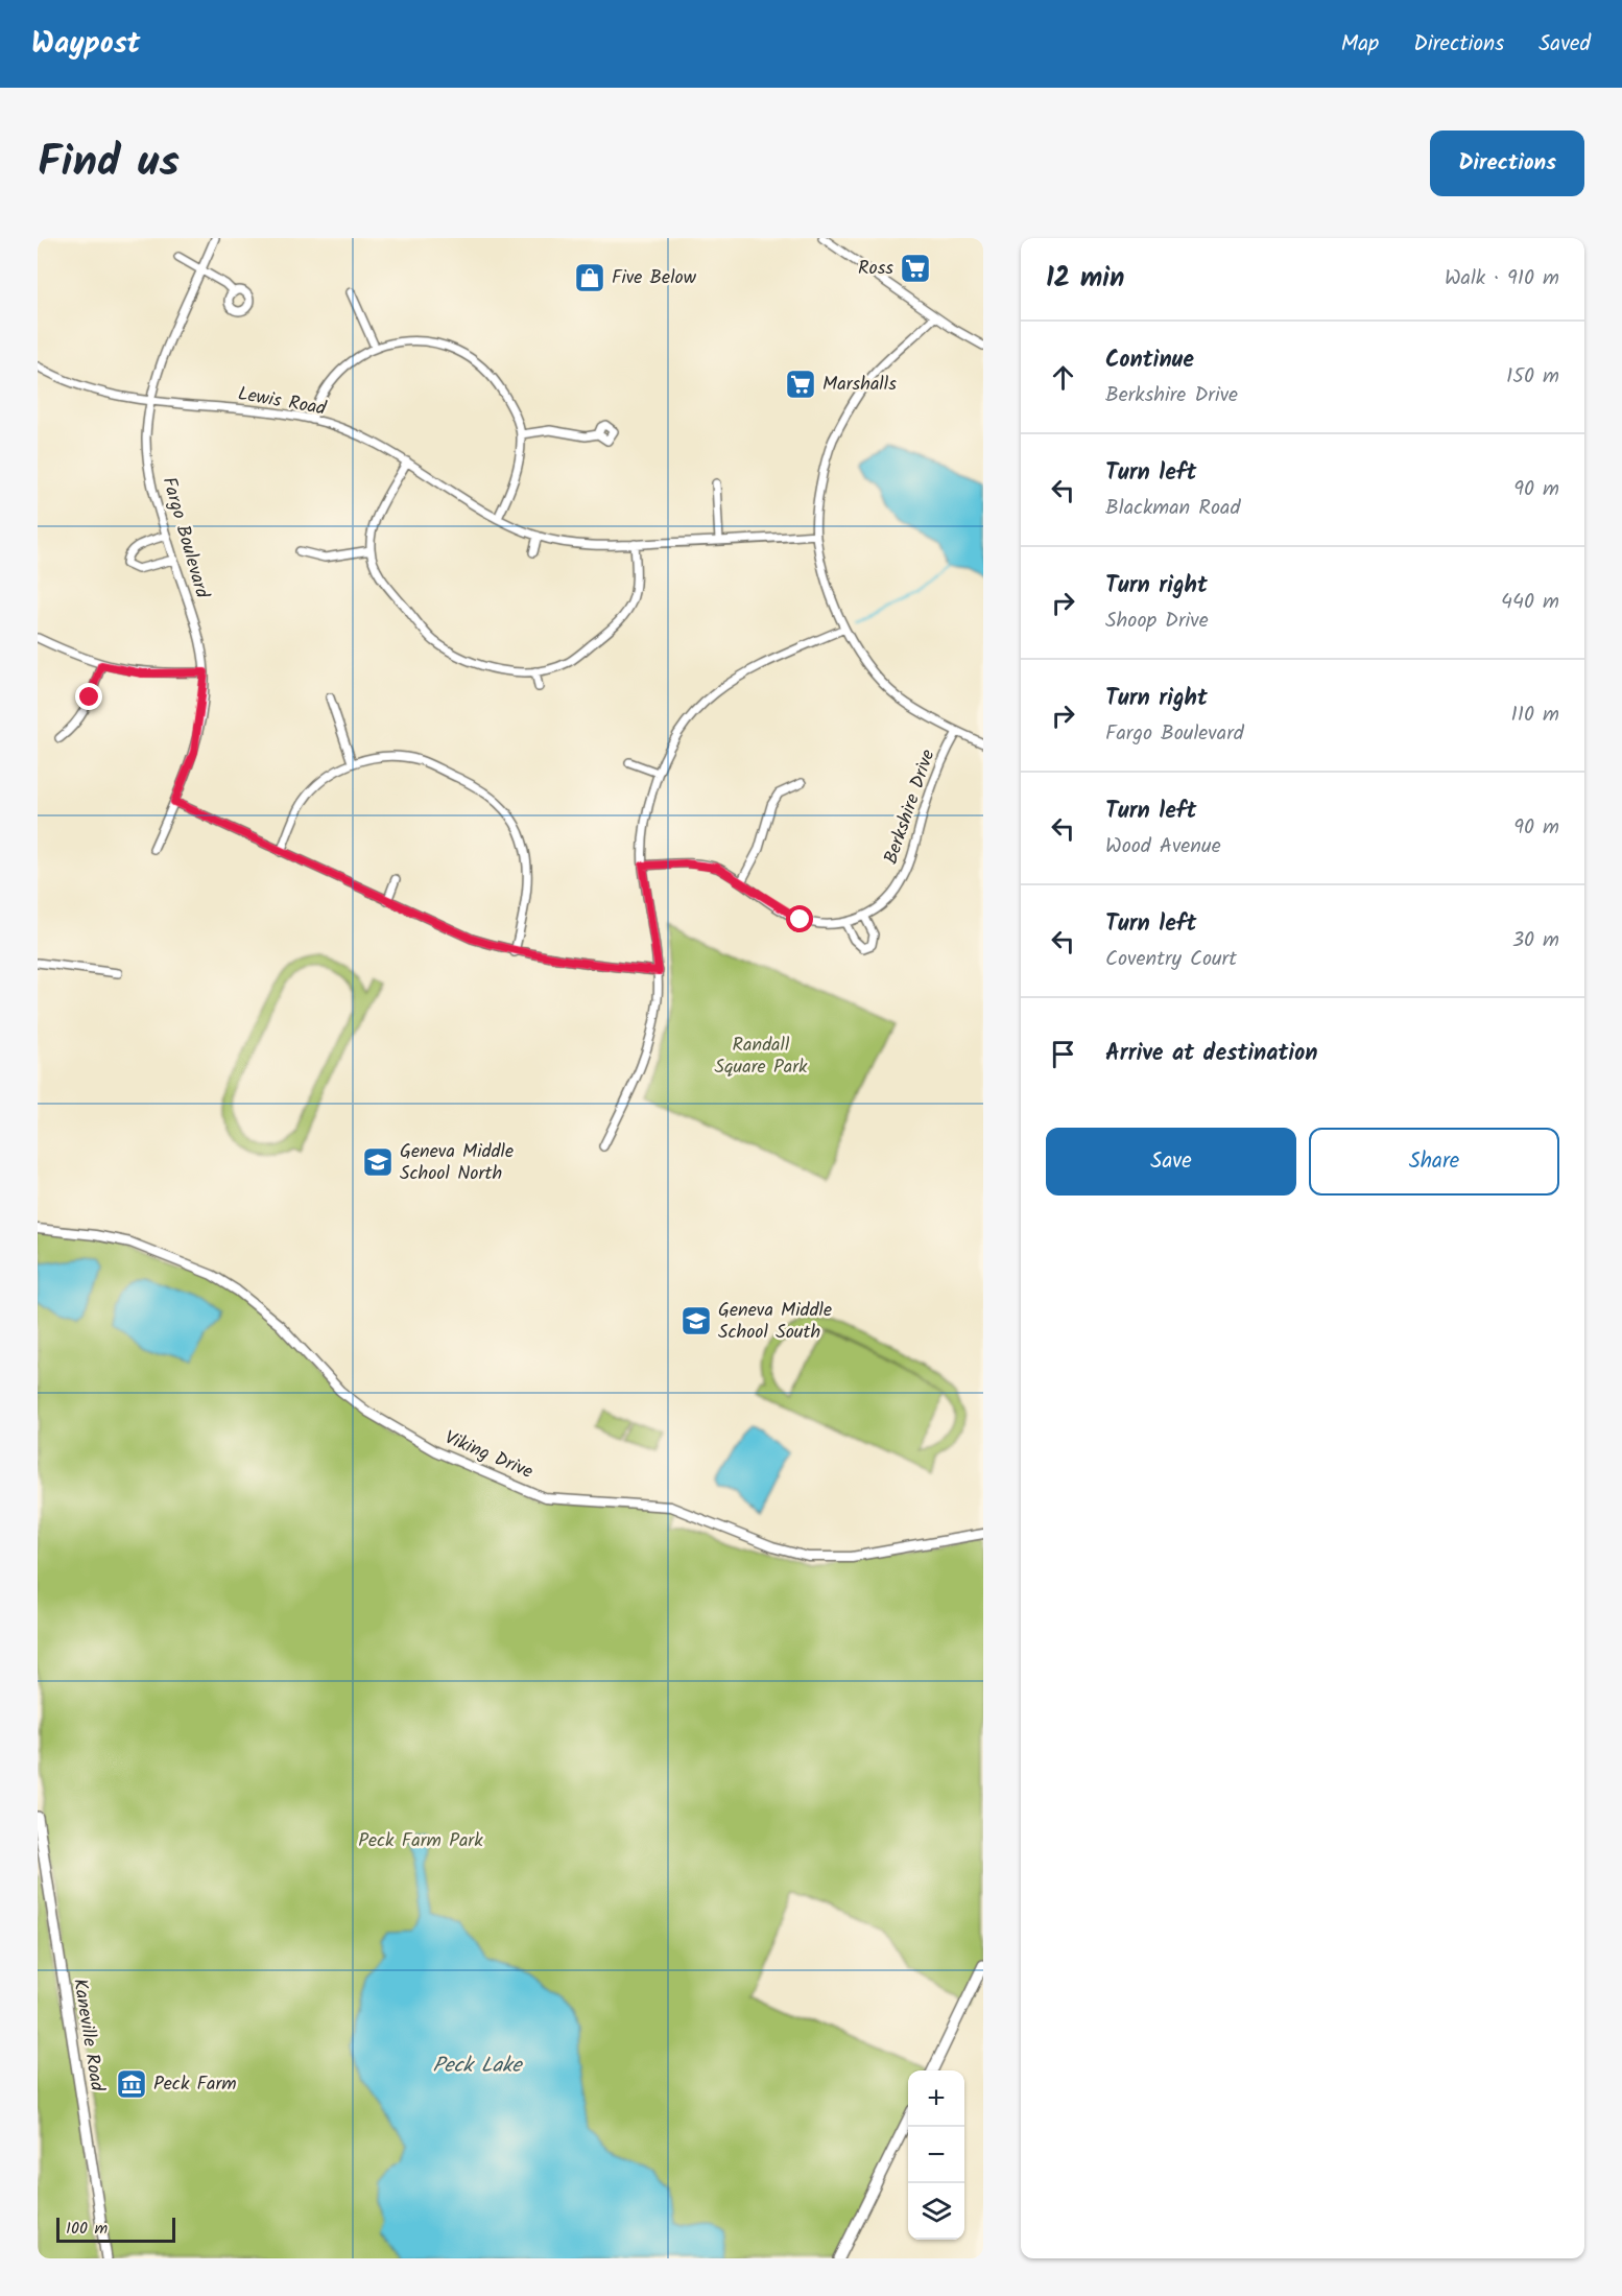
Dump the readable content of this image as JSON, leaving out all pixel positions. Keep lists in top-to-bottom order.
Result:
{
  "streets": {
    "main road": ["Kaneville Road"],
    "street": [
      "Lewis Road",
      "Fargo Boulevard",
      "Berkshire Drive",
      "Viking Drive"
    ]
  },
  "crossings": [
    ["Lewis Road", "Fargo Boulevard"]
  ],
  "water": ["Peck Lake"],
  "parks": ["Randall Square Park", "Peck Farm Park"],
  "places": {
    "supermarket": ["Ross", "Marshalls"],
    "shop": ["Five Below"],
    "school or university": ["Geneva Middle School North", "Geneva Middle School South"],
    "museum": ["Peck Farm"]
  },
  "scale_bar": "100 m",
  "page": {
    "header": "Waypost",
    "nav": ["Map", "Directions", "Saved"],
    "title": "Find us",
    "buttons": [
      "Directions",
      ["Save", "Share"]
    ],
    "heading": ["12 min", "Walk · 910 m"],
    "list": [
      ["Continue", "Berkshire Drive", "150 m"],
      ["Turn left", "Blackman Road", "90 m"],
      ["Turn right", "Shoop Drive", "440 m"],
      ["Turn right", "Fargo Boulevard", "110 m"],
      ["Turn left", "Wood Avenue", "90 m"],
      ["Turn left", "Coventry Court", "30 m"],
      "Arrive at destination"
    ],
    "map_buttons": ["+", "−"],
    "scale": "100 m"
  }
}
